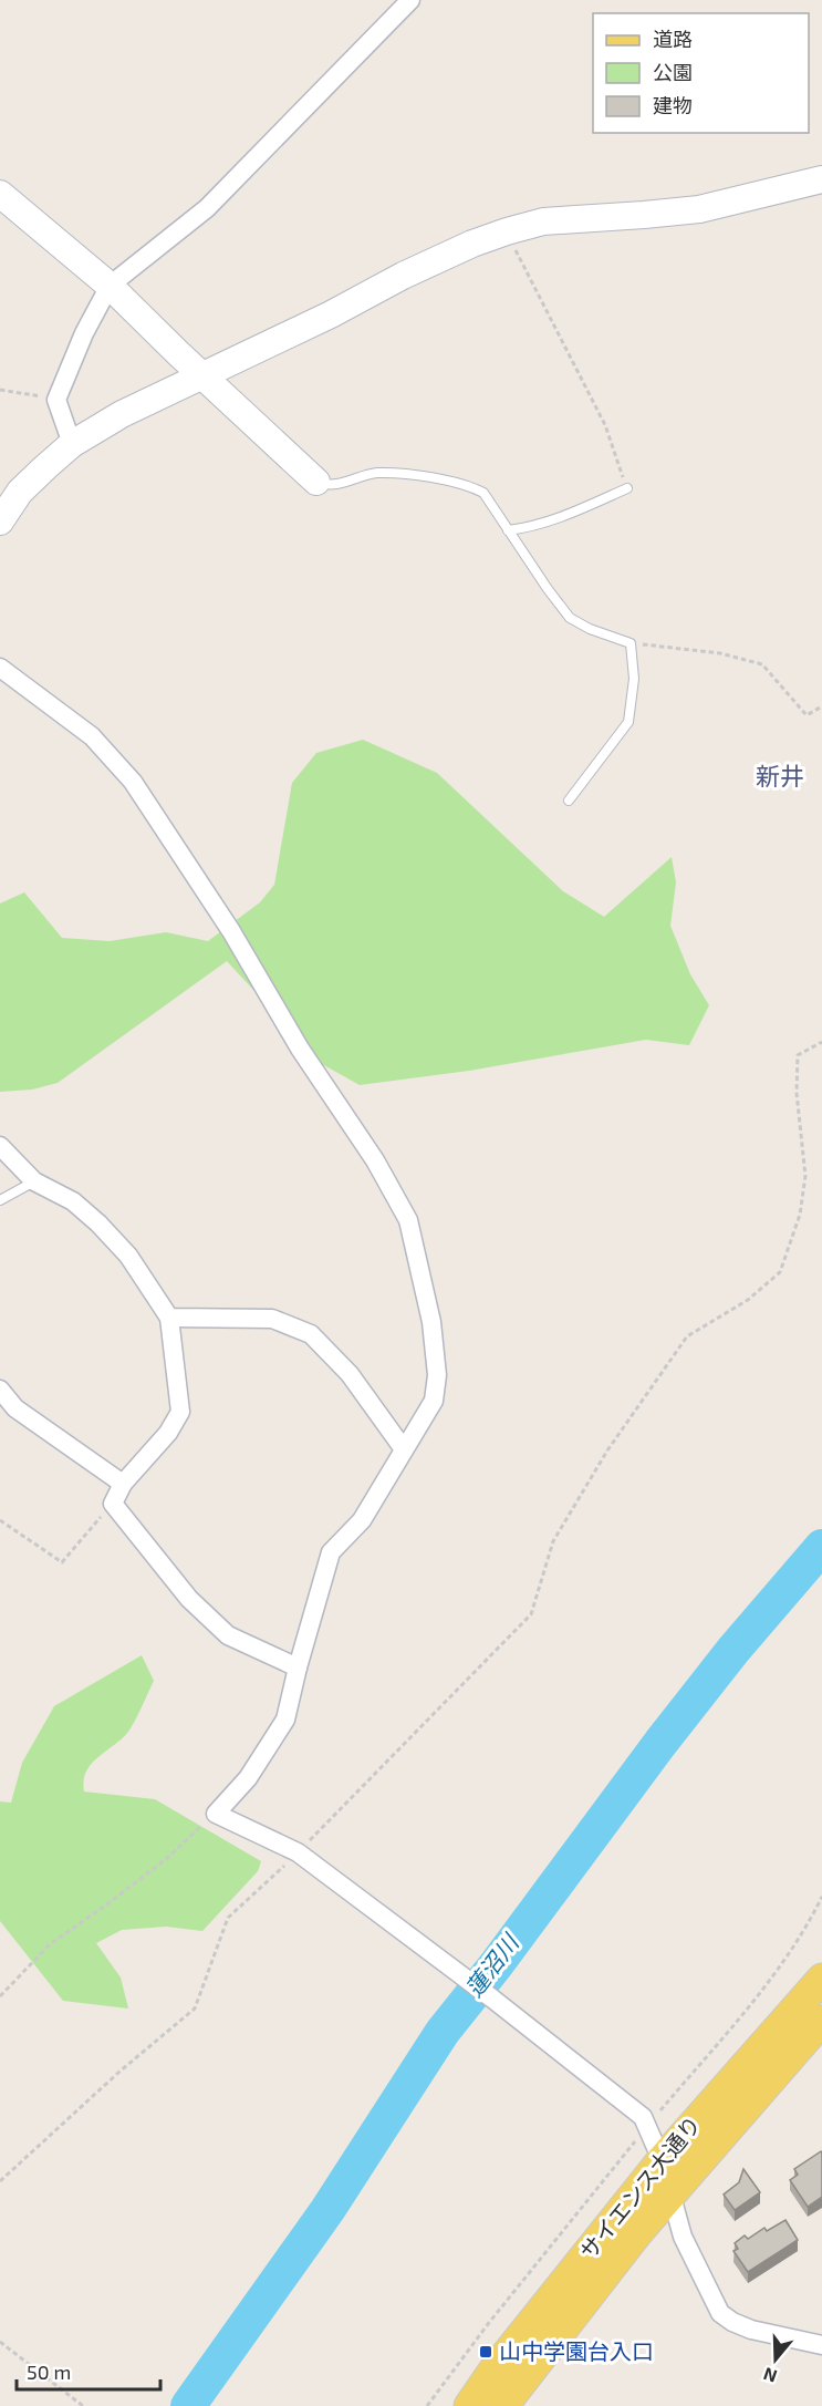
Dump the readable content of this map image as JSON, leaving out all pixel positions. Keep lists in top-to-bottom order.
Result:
{
  "streets": {
    "main road": ["サイエンス大通り"]
  },
  "districts": ["新井"],
  "water": ["蓮沼川"],
  "places": {
    "transit": ["山中学園台入口"]
  },
  "legend": ["道路", "公園", "建物"],
  "scale_bar": "50 m",
  "north": "bottom"
}
